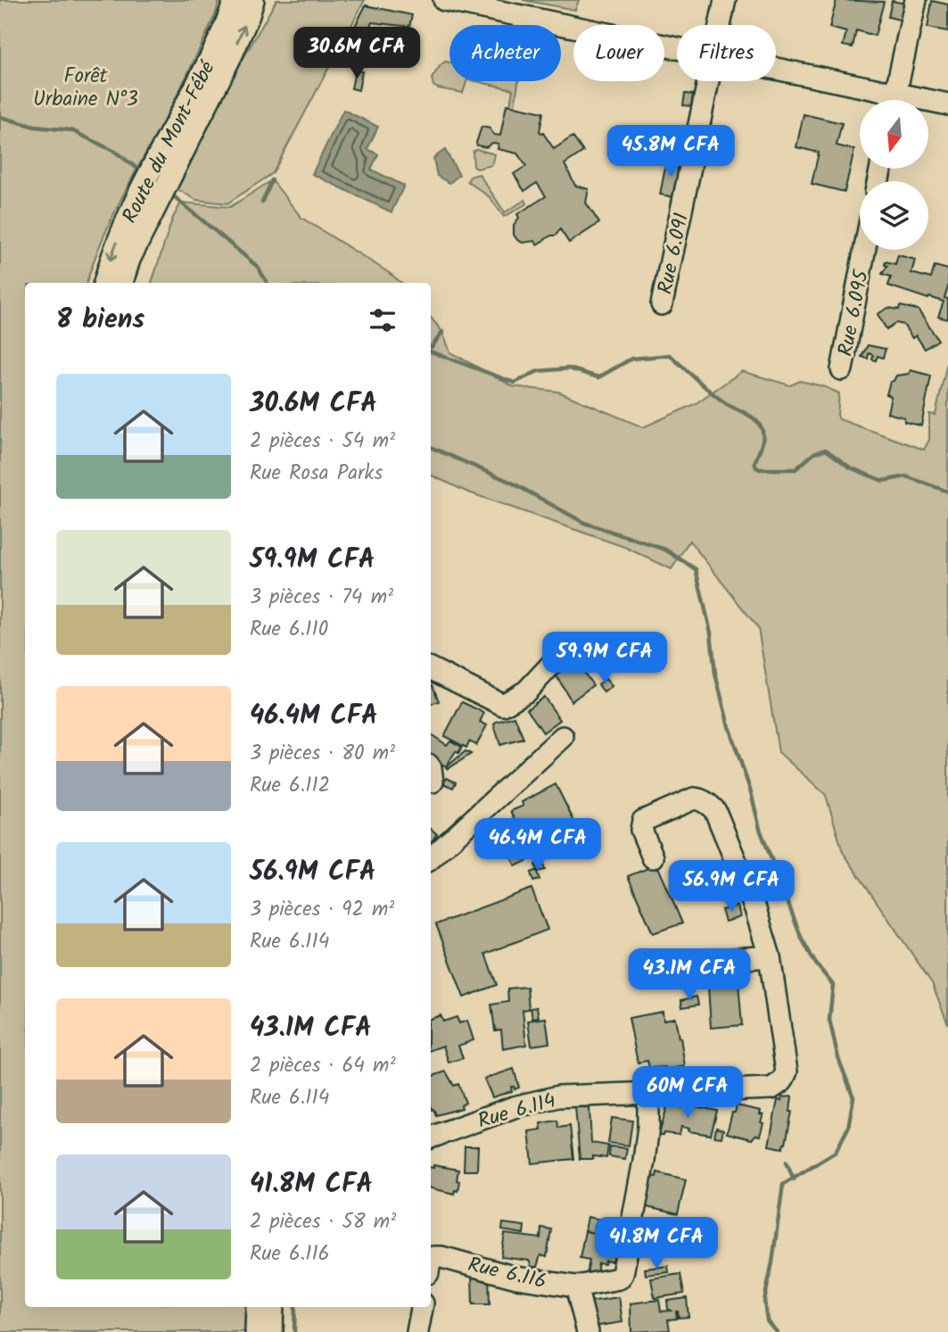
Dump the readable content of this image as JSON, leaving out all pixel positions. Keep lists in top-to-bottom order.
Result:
{
  "streets": {
    "street": [
      "Route du Mont-Fébé",
      "Rue 6.091",
      "Rue 6.095",
      "Rue 6.114",
      "Rue 6.116"
    ]
  },
  "parks": ["Forêt Urbaine N°3"],
  "north": "bottom",
  "page": {
    "chip": ["Acheter", "Louer", "Filtres"],
    "price": [
      "30.6M CFA",
      "45.8M CFA",
      "59.9M CFA",
      "46.4M CFA",
      "56.9M CFA",
      "43.1M CFA",
      "60M CFA",
      "41.8M CFA"
    ],
    "heading": "8 biens",
    "list": [
      {
        "name": "30.6M CFA",
        "note": "2 pièces · 54 m² · Rue Rosa Parks"
      },
      {
        "name": "59.9M CFA",
        "note": "3 pièces · 74 m² · Rue 6.110"
      },
      {
        "name": "46.4M CFA",
        "note": "3 pièces · 80 m² · Rue 6.112"
      },
      {
        "name": "56.9M CFA",
        "note": "3 pièces · 92 m² · Rue 6.114"
      },
      {
        "name": "43.1M CFA",
        "note": "2 pièces · 64 m² · Rue 6.114"
      },
      {
        "name": "41.8M CFA",
        "note": "2 pièces · 58 m² · Rue 6.116"
      }
    ]
  }
}
